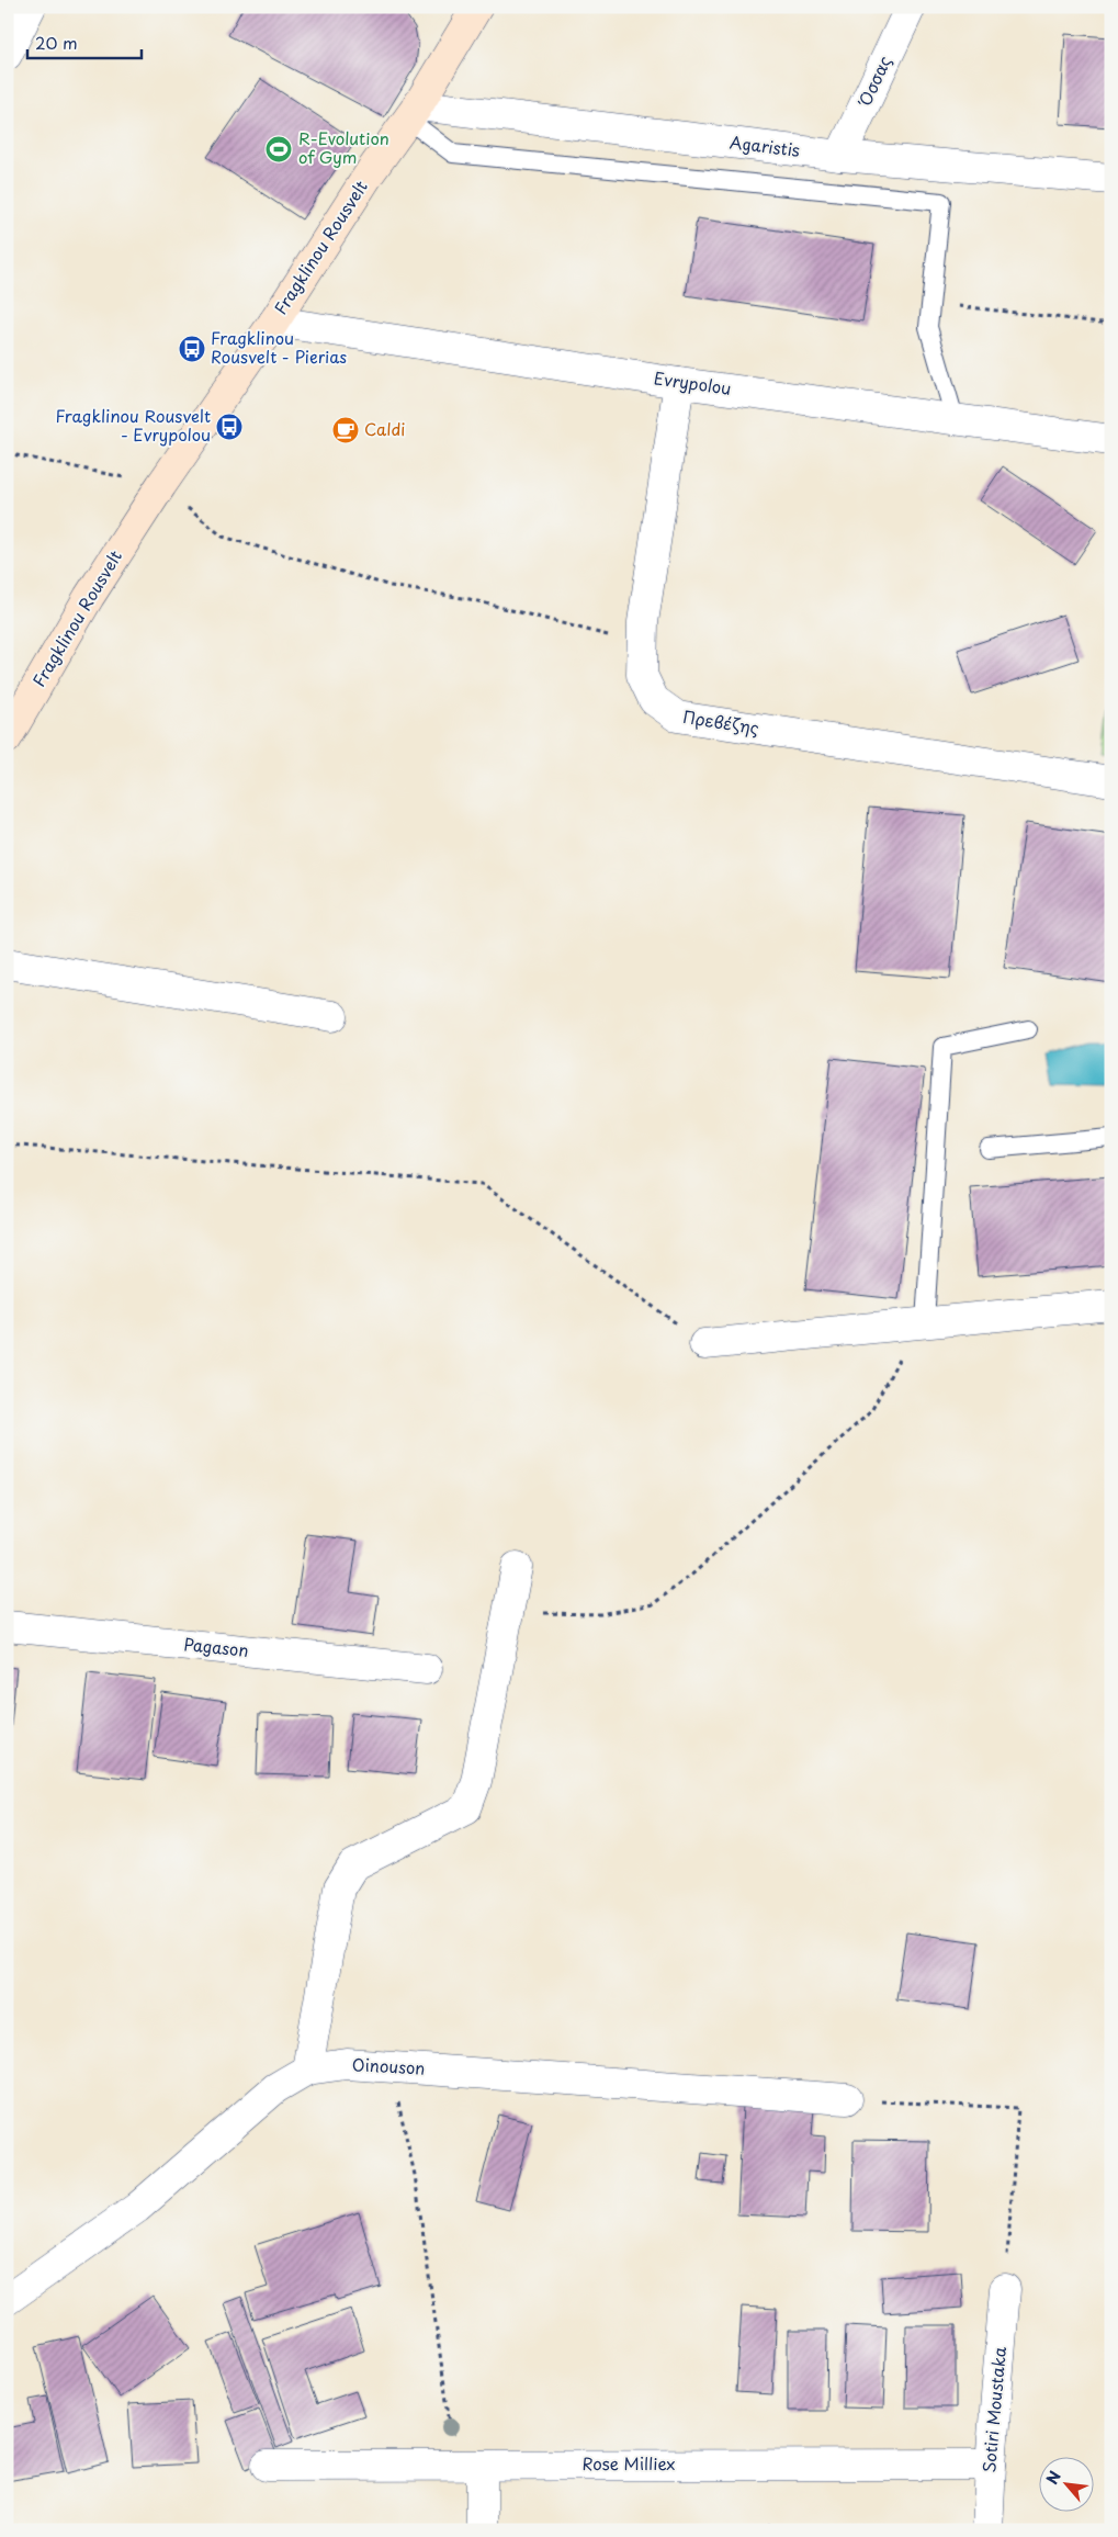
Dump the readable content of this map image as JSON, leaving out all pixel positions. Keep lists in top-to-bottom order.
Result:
{
  "streets": {
    "main road": ["Fragklinou Rousvelt"],
    "street": [
      "Όσσας",
      "Agaristis",
      "Evrypolou",
      "Πρεβέζης",
      "Pagason",
      "Oinouson",
      "Sotiri Moustaka",
      "Rose Milliex"
    ]
  },
  "crossings": [
    ["Όσσας", "Agaristis"],
    ["Agaristis", "Fragklinou Rousvelt"],
    ["Fragklinou Rousvelt", "Evrypolou"],
    ["Evrypolou", "Πρεβέζης"],
    ["Sotiri Moustaka", "Rose Milliex"]
  ],
  "places": {
    "sports": ["R-Evolution of Gym"],
    "bus stop": ["Fragklinou Rousvelt - Pierias", "Fragklinou Rousvelt - Evrypolou"],
    "cafe": ["Caldi"]
  },
  "scale_bar": "20 m",
  "north": "top left"
}
